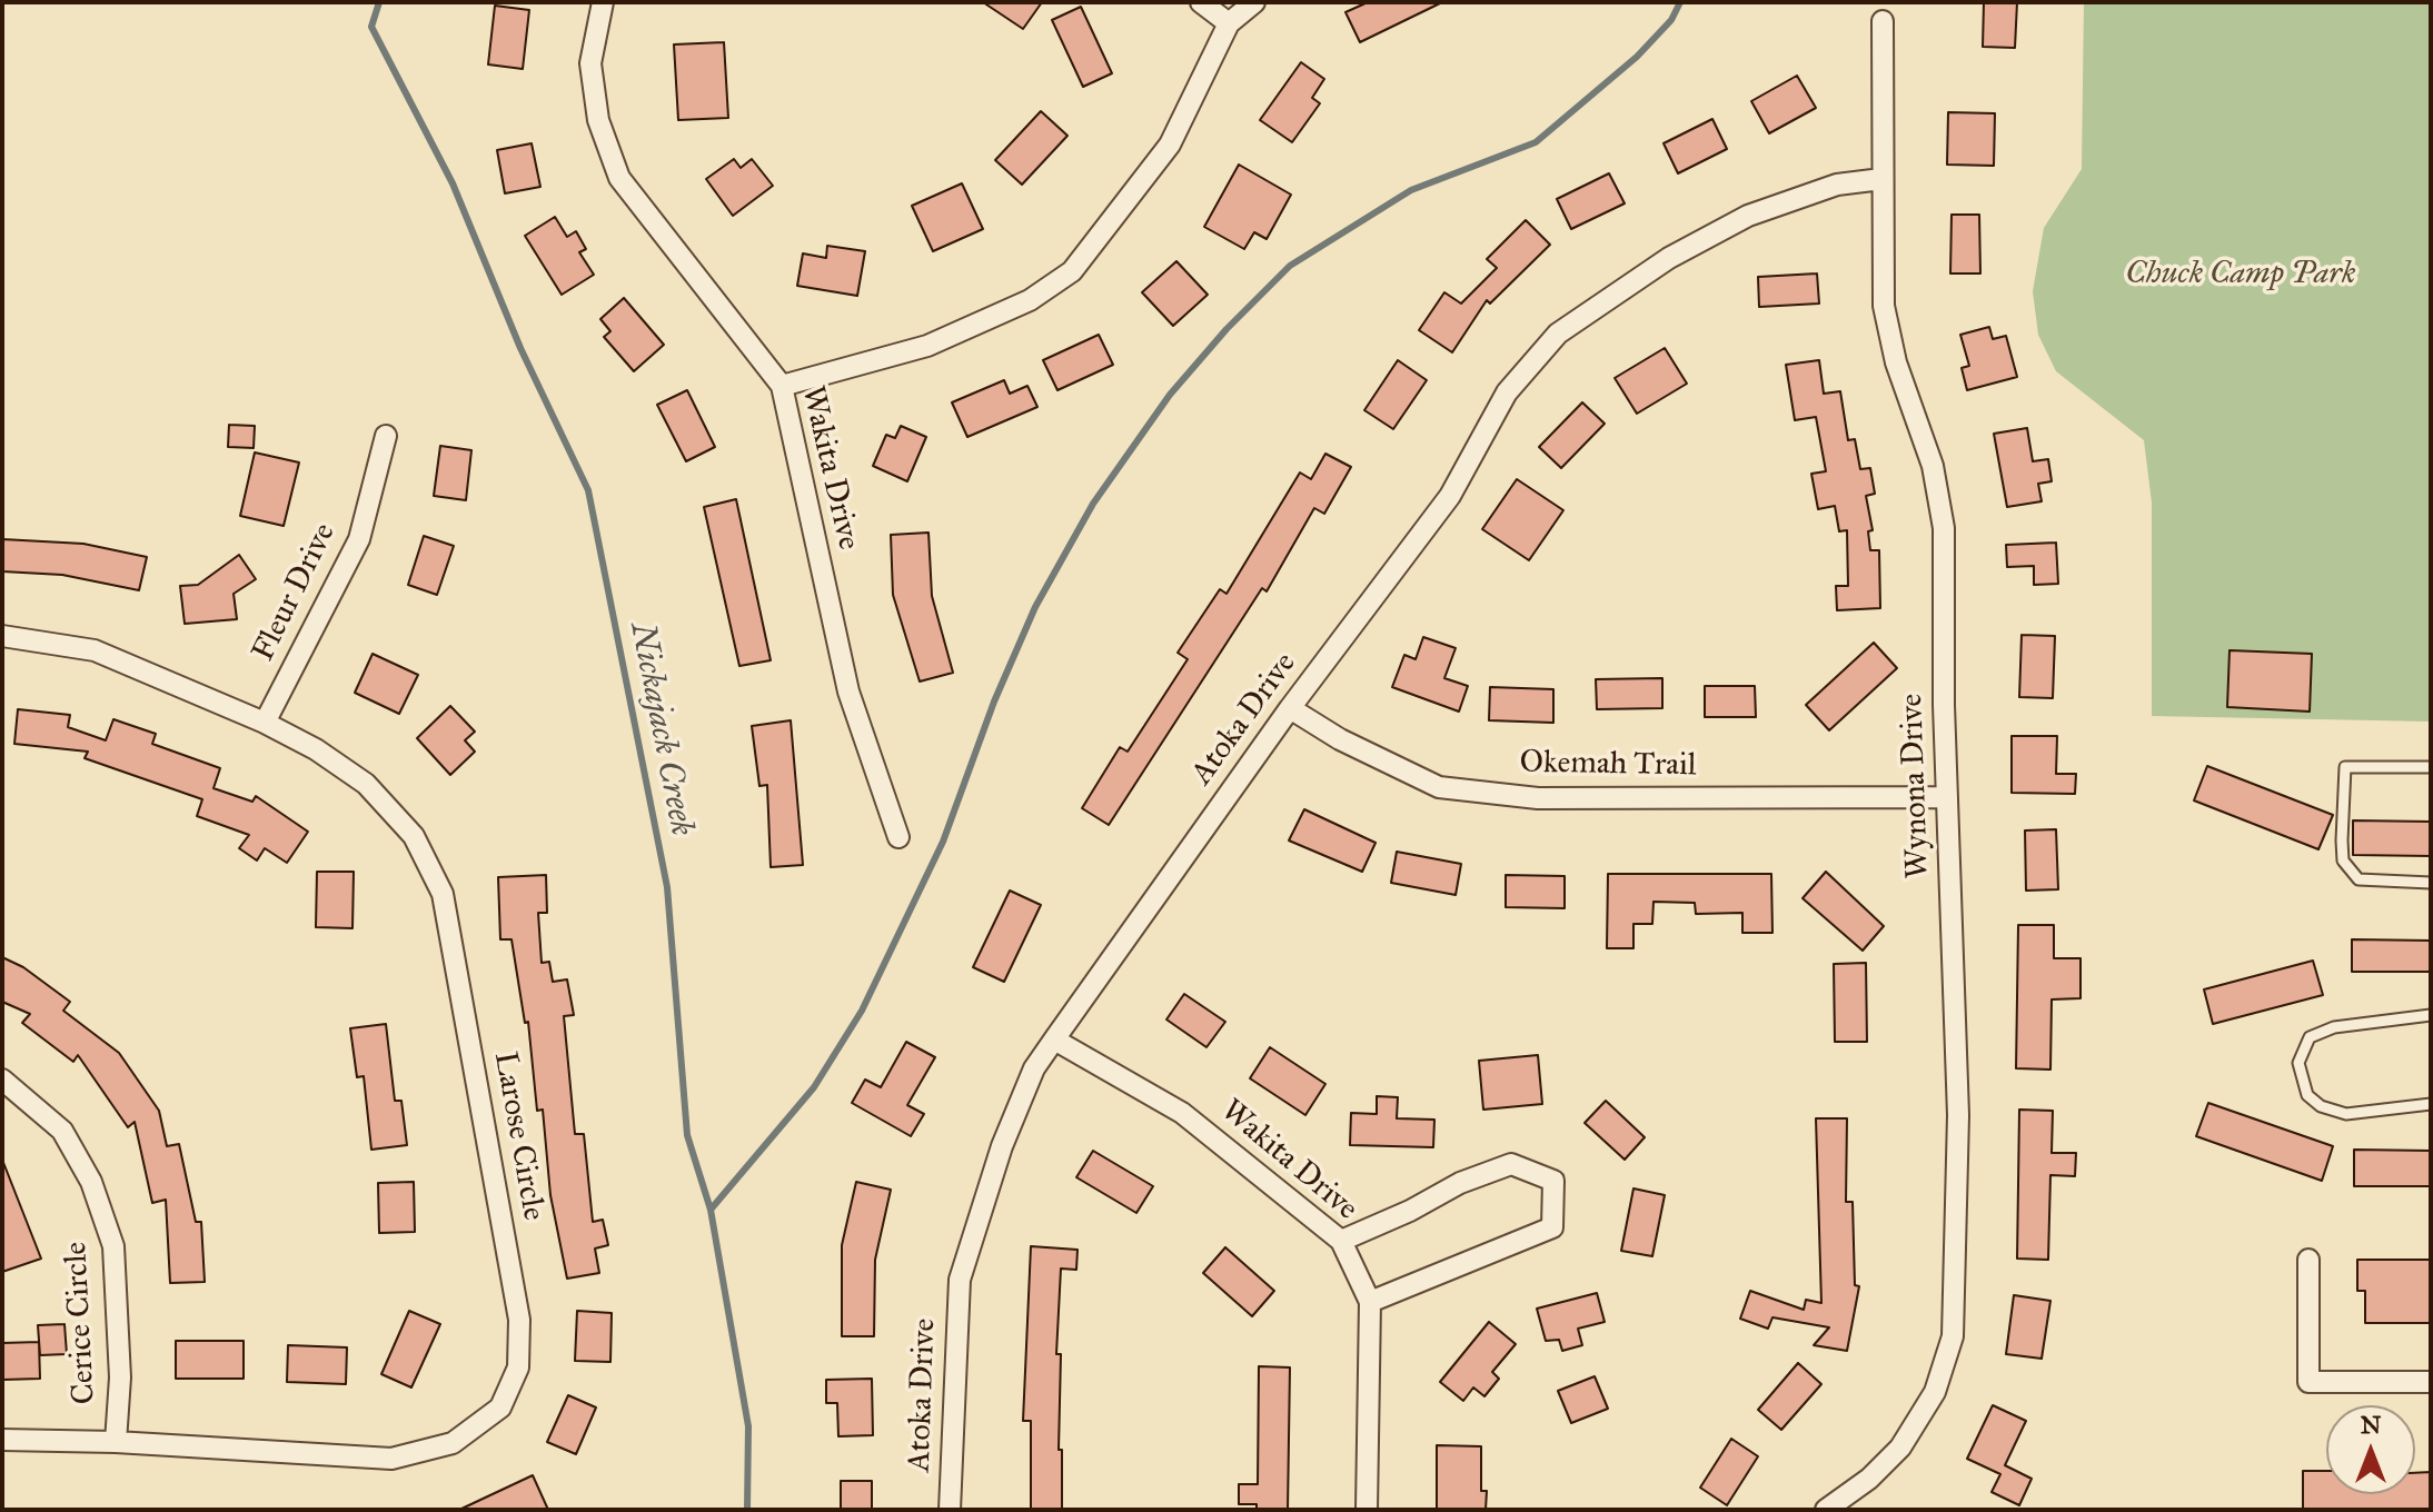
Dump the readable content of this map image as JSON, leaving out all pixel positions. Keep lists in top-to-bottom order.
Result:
{
  "streets": {
    "street": [
      "Wakita Drive",
      "Fleur Drive",
      "Atoka Drive",
      "Okemah Trail",
      "Wynona Drive",
      "Larose Circle",
      "Cerice Circle"
    ]
  },
  "crossings": [
    ["Wakita Drive", "Atoka Drive"],
    ["Fleur Drive", "Larose Circle"],
    ["Atoka Drive", "Okemah Trail"],
    ["Atoka Drive", "Wynona Drive"],
    ["Okemah Trail", "Wynona Drive"],
    ["Larose Circle", "Cerice Circle"]
  ],
  "water": ["Nickajack Creek"],
  "parks": ["Chuck Camp Park"],
  "north": "top"
}
